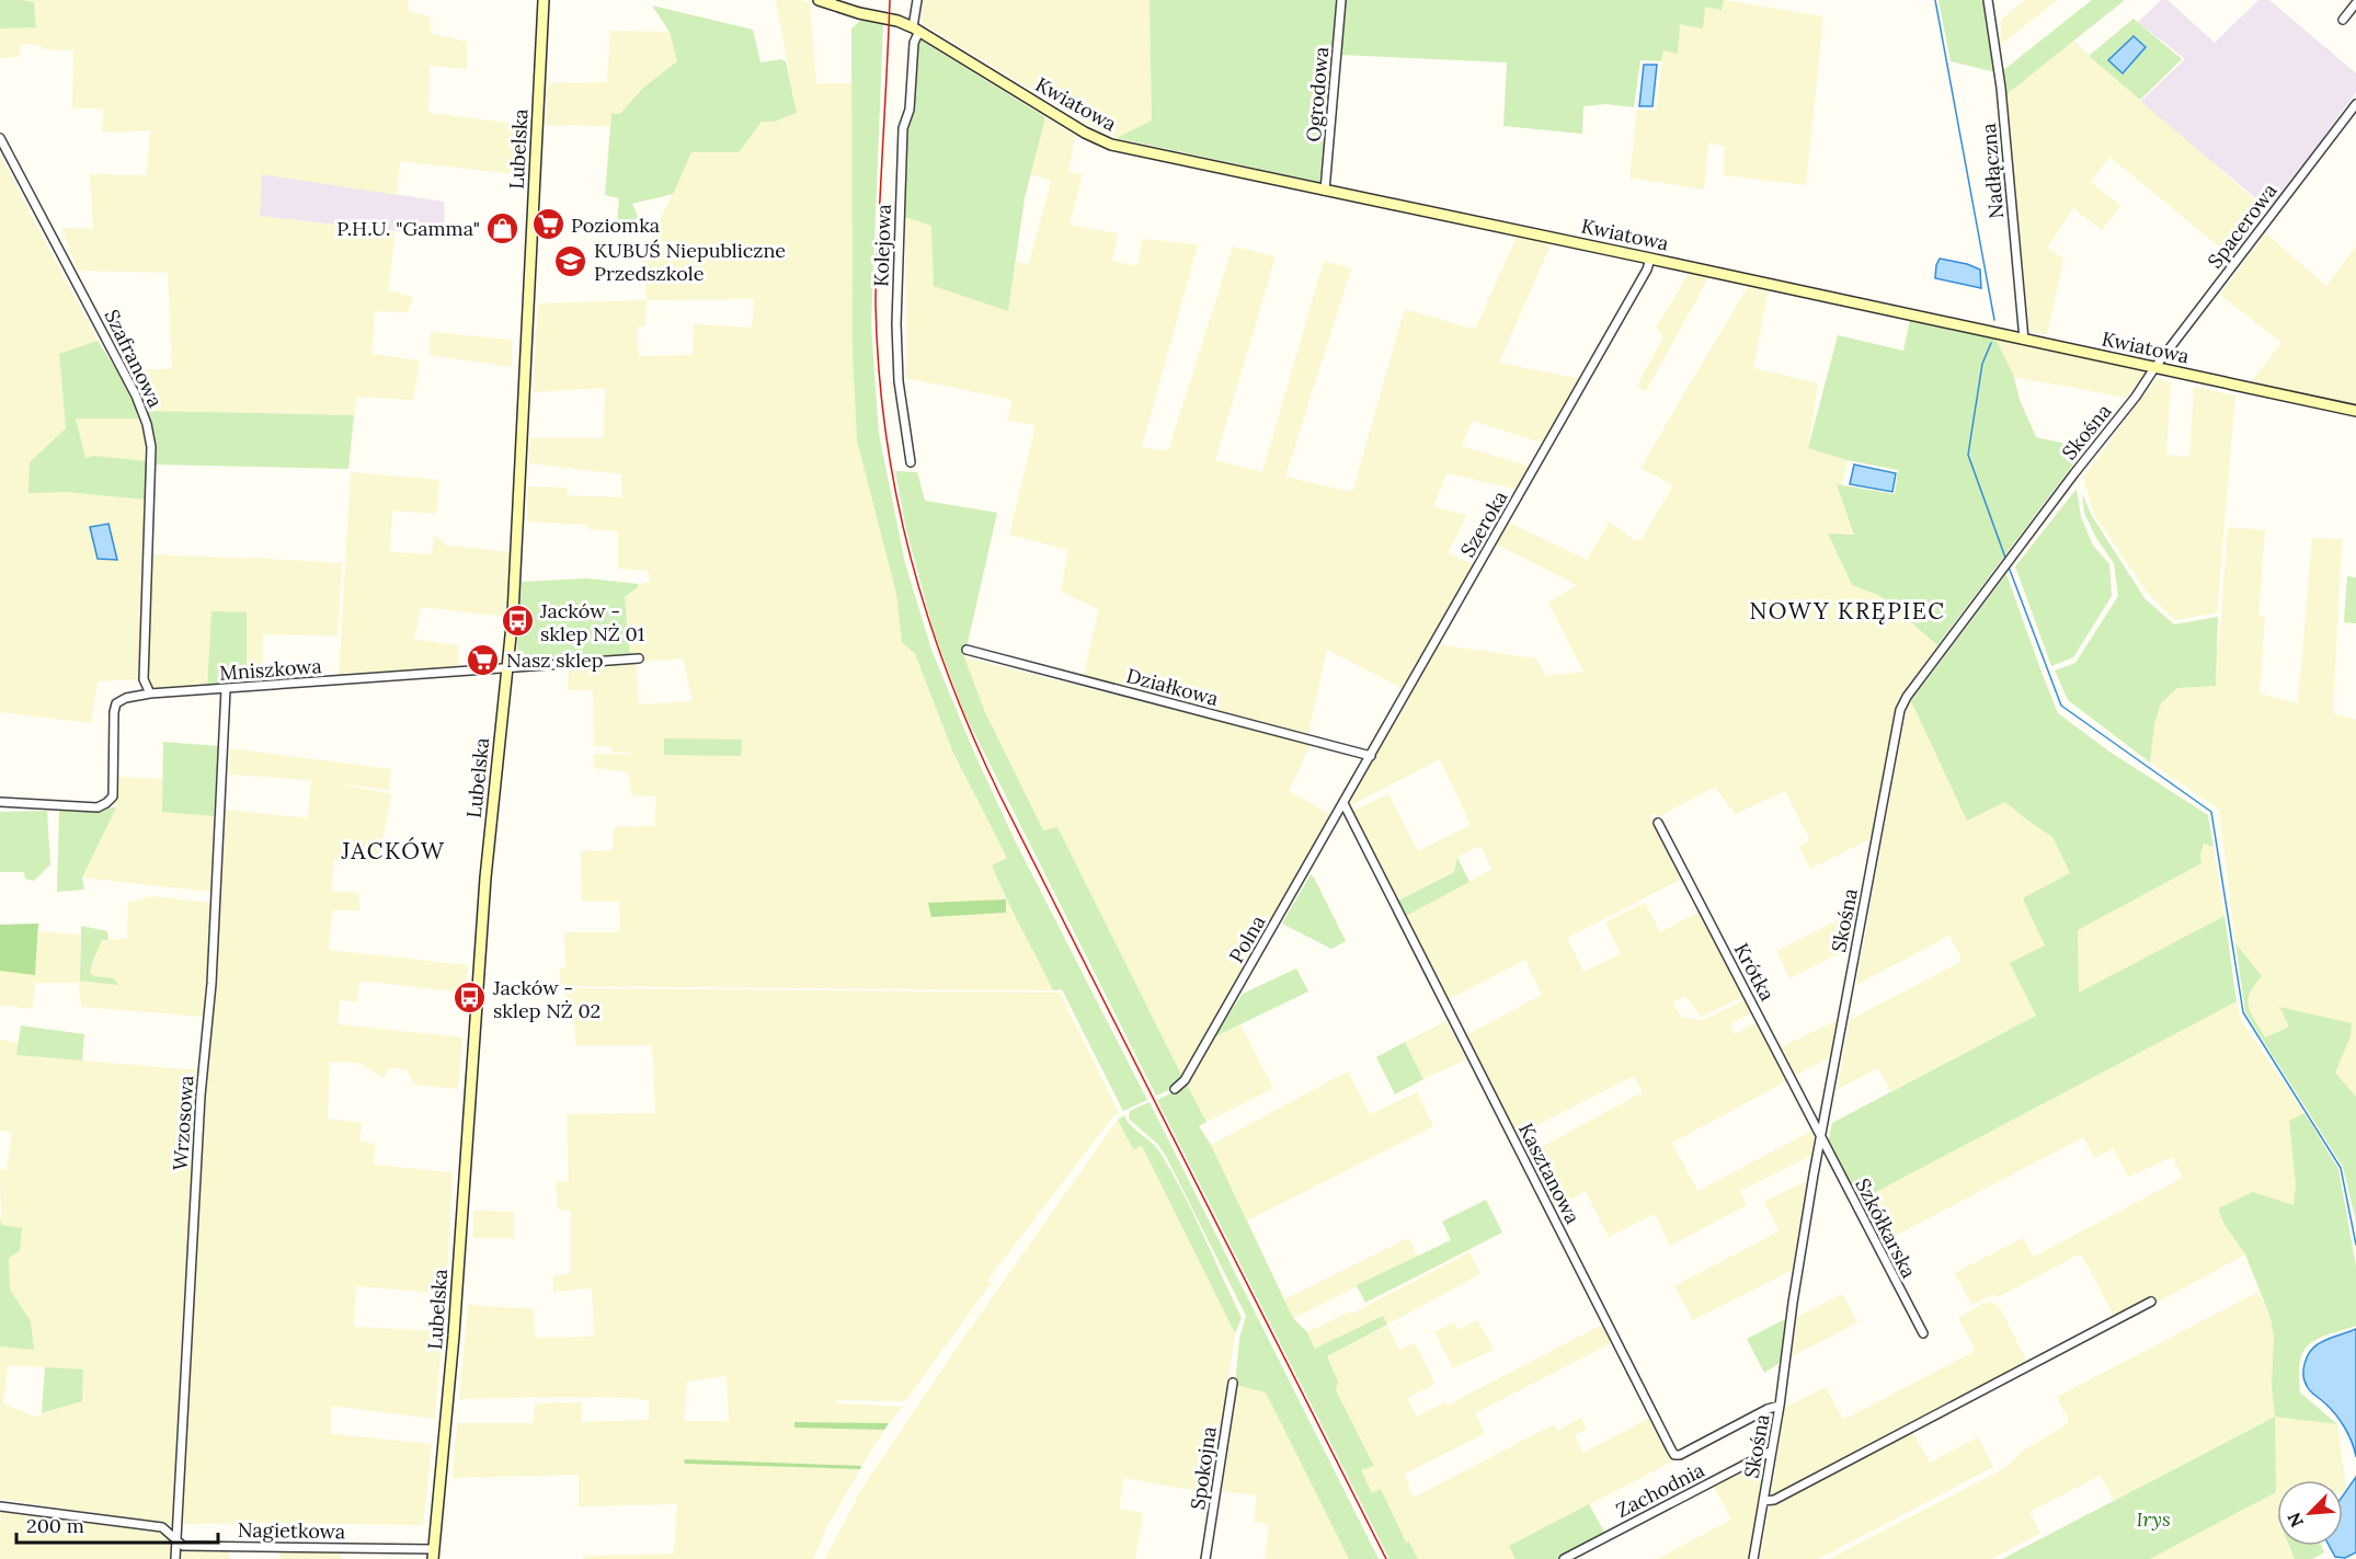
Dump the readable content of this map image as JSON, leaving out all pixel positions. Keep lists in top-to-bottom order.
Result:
{
  "streets": {
    "street": [
      "Ogrodowa",
      "Kwiatowa",
      "Lubelska",
      "Nadłączna",
      "Spacerowa",
      "Kolejowa",
      "Szafranowa",
      "Skośna",
      "Szeroka",
      "Mniszkowa",
      "Działkowa",
      "Polna",
      "Krótka",
      "Wrzosowa",
      "Kasztanowa",
      "Szkółkarska",
      "Spokojna",
      "Zachodnia",
      "Nagietkowa"
    ]
  },
  "crossings": [
    ["Ogrodowa", "Kwiatowa"],
    ["Kwiatowa", "Nadłączna"],
    ["Kwiatowa", "Spacerowa"],
    ["Kwiatowa", "Kolejowa"],
    ["Kwiatowa", "Skośna"],
    ["Kwiatowa", "Szeroka"],
    ["Lubelska", "Mniszkowa"],
    ["Lubelska", "Nagietkowa"],
    ["Spacerowa", "Skośna"],
    ["Szafranowa", "Mniszkowa"],
    ["Skośna", "Krótka"],
    ["Skośna", "Kasztanowa"],
    ["Skośna", "Szkółkarska"],
    ["Skośna", "Zachodnia"],
    ["Szeroka", "Działkowa"],
    ["Szeroka", "Polna"],
    ["Szeroka", "Kasztanowa"],
    ["Mniszkowa", "Wrzosowa"],
    ["Polna", "Kasztanowa"],
    ["Krótka", "Szkółkarska"],
    ["Wrzosowa", "Nagietkowa"]
  ],
  "districts": ["NOWY KRĘPIEC", "JACKÓW"],
  "parks": ["Irys"],
  "places": {
    "supermarket": ["Poziomka", "Nasz sklep"],
    "shop": ["P.H.U. \"Gamma\""],
    "school or university": ["KUBUŚ Niepubliczne Przedszkole"],
    "bus stop": ["Jacków - sklep NŻ 01", "Jacków - sklep NŻ 02"]
  },
  "scale_bar": "200 m",
  "north": "bottom left"
}
